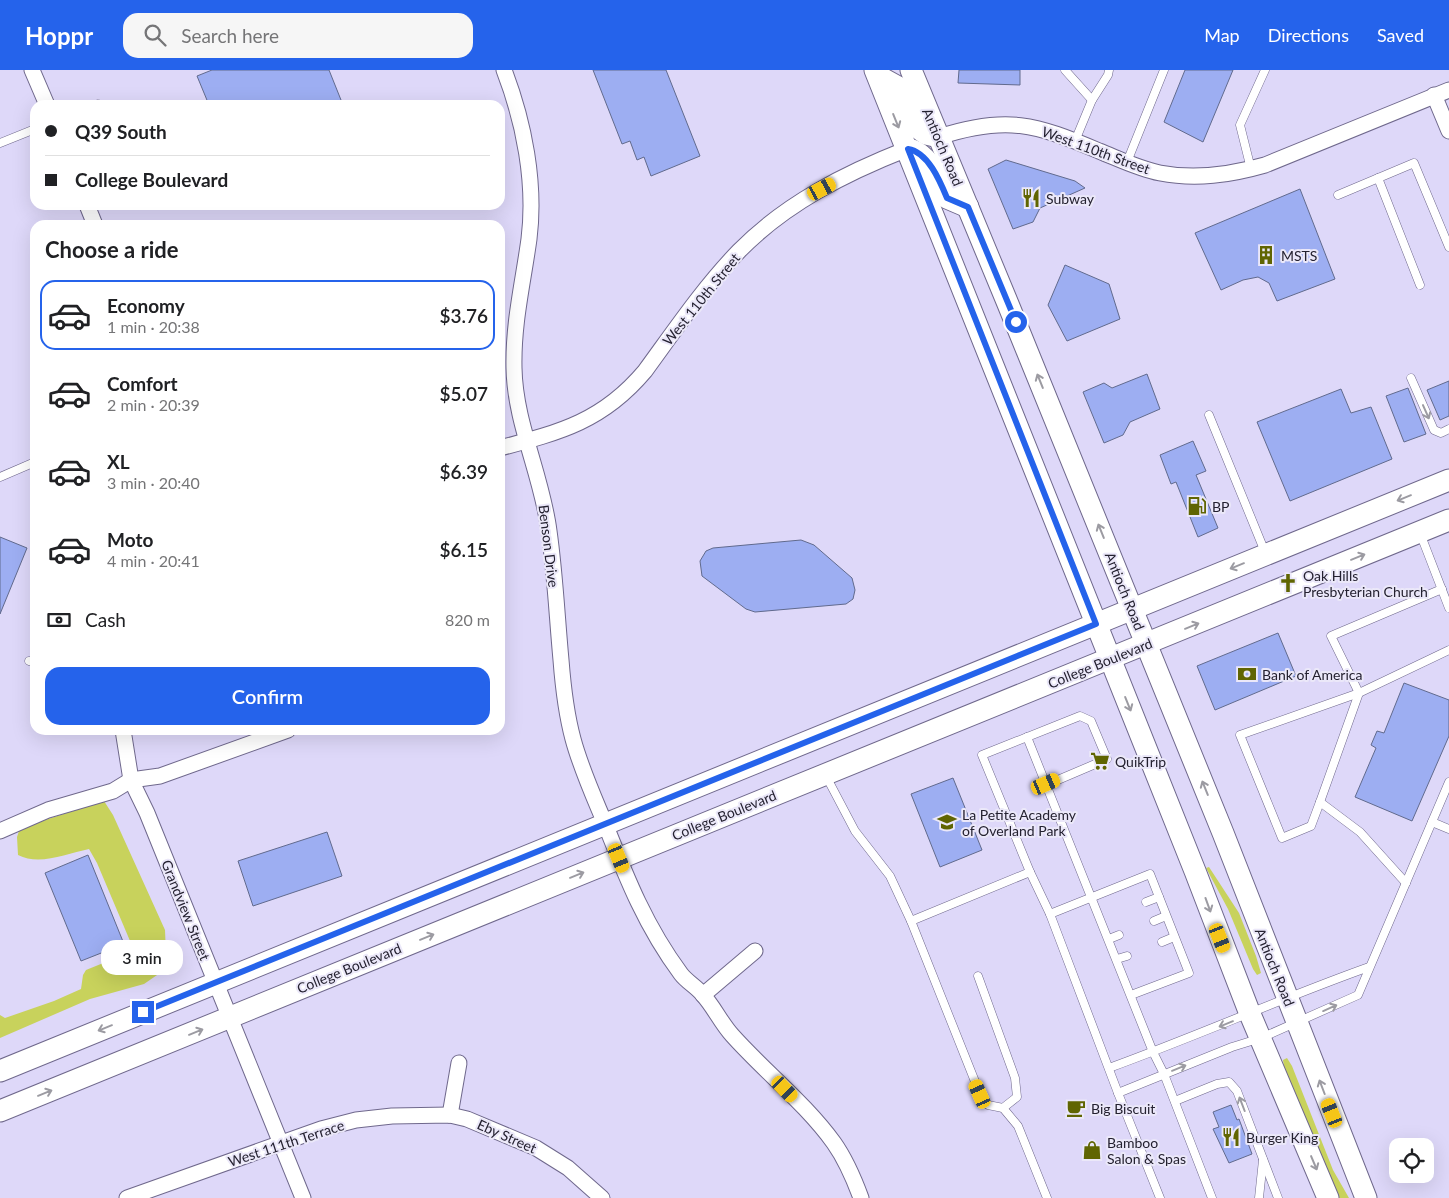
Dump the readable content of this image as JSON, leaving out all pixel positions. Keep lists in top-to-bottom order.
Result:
{
  "streets": {
    "main road": ["Antioch Road", "College Boulevard"],
    "street": [
      "West 110th Street",
      "Benson Drive",
      "Grandview Street",
      "Eby Street",
      "West 111th Terrace"
    ]
  },
  "crossings": [
    ["Antioch Road", "West 110th Street"],
    ["Antioch Road", "College Boulevard"],
    ["West 110th Street", "Benson Drive"],
    ["Benson Drive", "College Boulevard"],
    ["College Boulevard", "Grandview Street"],
    ["Grandview Street", "West 111th Terrace"],
    ["Eby Street", "West 111th Terrace"]
  ],
  "places": {
    "restaurant": ["Subway", "Burger King"],
    "building": ["MSTS"],
    "fuel station": ["BP"],
    "church": ["Oak Hills Presbyterian Church"],
    "bank": ["Bank of America"],
    "supermarket": ["QuikTrip"],
    "school or university": ["La Petite Academy of Overland Park"],
    "cafe": ["Big Biscuit"],
    "shop": ["Bamboo Salon & Spas"]
  },
  "page": {
    "header": "Hoppr",
    "search": "Search here",
    "nav": ["Map", "Directions", "Saved"],
    "banner": ["Q39 South", "College Boulevard"],
    "heading": "Choose a ride",
    "list": [
      {
        "name": "Economy",
        "note": "1 min · 20:38",
        "value": "$3.76"
      },
      {
        "name": "Comfort",
        "note": "2 min · 20:39",
        "value": "$5.07"
      },
      {
        "name": "XL",
        "note": "3 min · 20:40",
        "value": "$6.39"
      },
      {
        "name": "Moto",
        "note": "4 min · 20:41",
        "value": "$6.15"
      }
    ],
    "pay": ["Cash", "820 m"],
    "buttons": "Confirm",
    "bubble": "3 min"
  }
}
